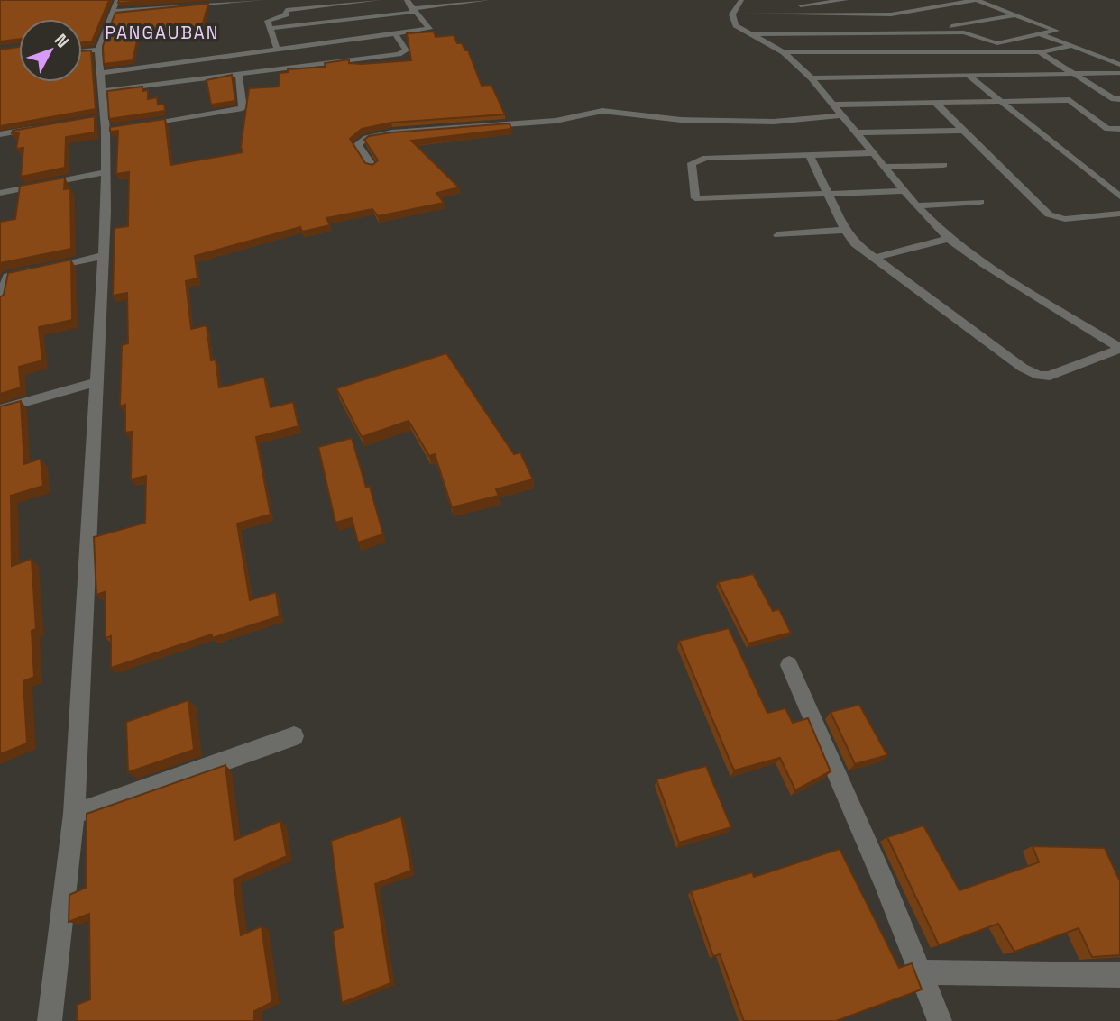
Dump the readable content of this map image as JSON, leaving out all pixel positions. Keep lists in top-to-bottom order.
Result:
{
  "districts": ["PANGAUBAN"],
  "north": "top right"
}
